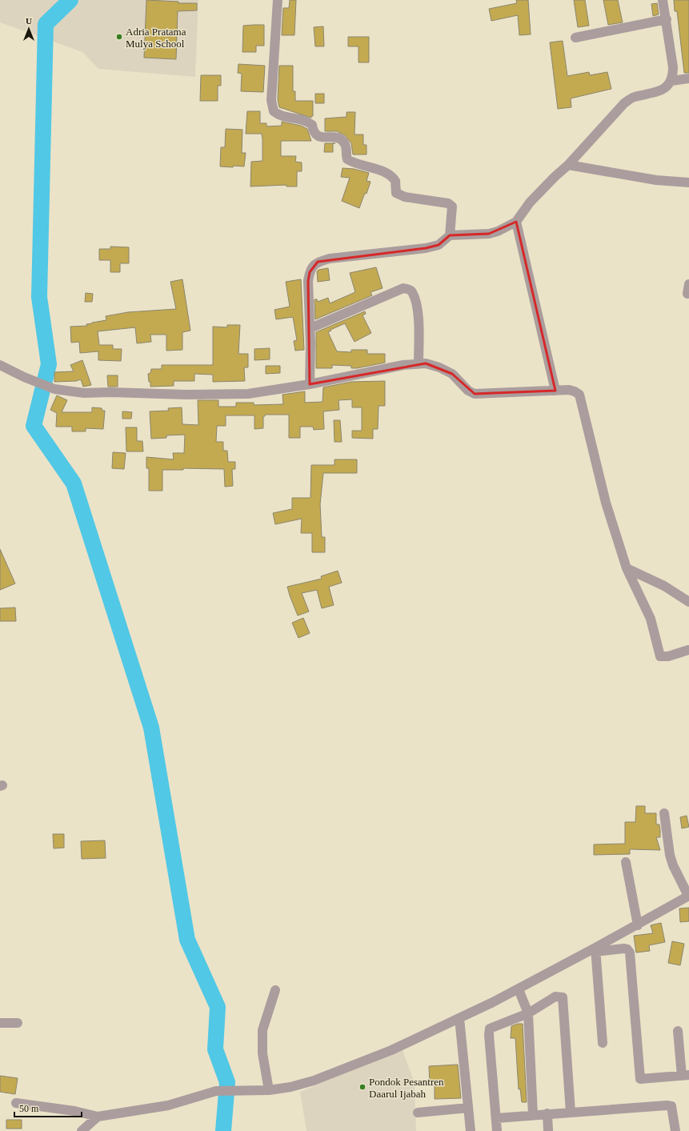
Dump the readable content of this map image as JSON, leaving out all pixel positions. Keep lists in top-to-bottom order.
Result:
{
  "places": ["Adria Pratama Mulya School", "Pondok Pesantren Daarul Ijabah"],
  "scale_bar": "50 m",
  "north": "top"
}
